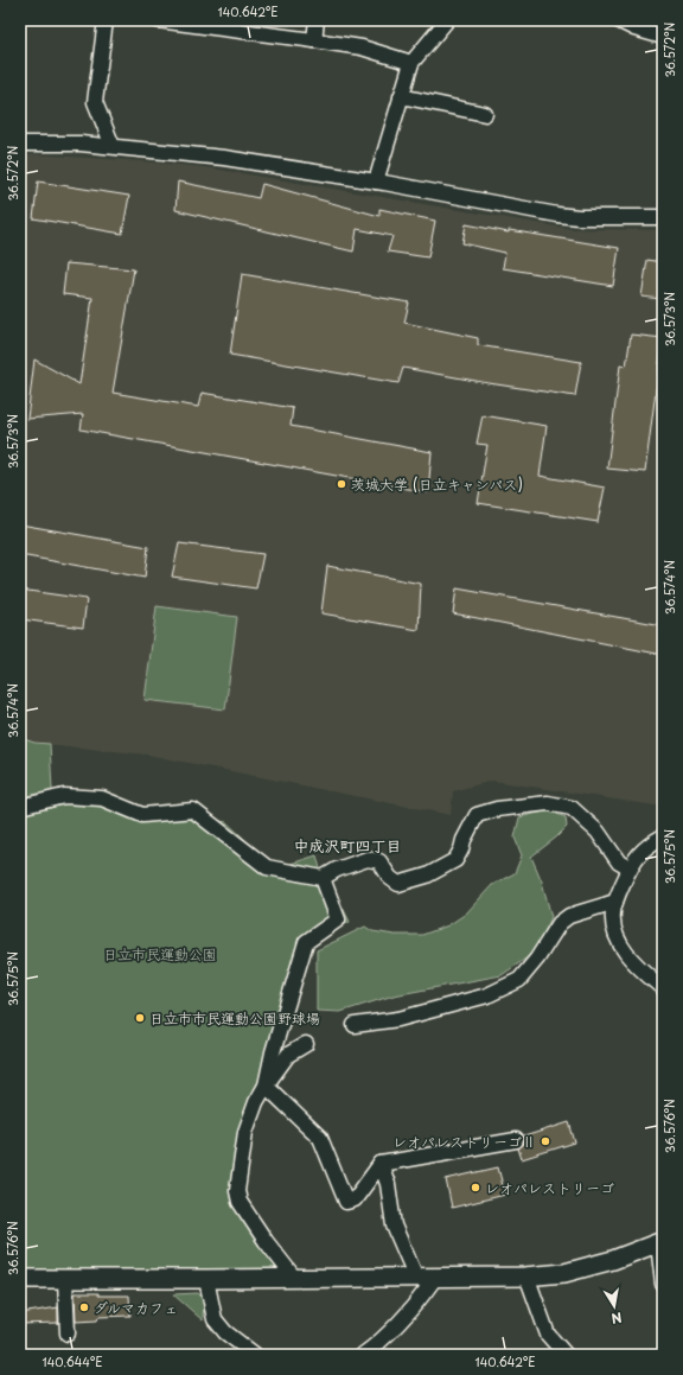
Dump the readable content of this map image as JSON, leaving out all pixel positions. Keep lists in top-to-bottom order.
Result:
{
  "districts": ["中成沢町四丁目"],
  "parks": ["日立市民運動公園"],
  "places": [
    "茨城大学 (日立キャンパス)",
    "日立市市民運動公園野球場",
    "レオパレストリーゴⅡ",
    "レオパレストリーゴ",
    "ダルマカフェ"
  ],
  "north": "bottom",
  "coordinates": [
    "140.642°E",
    "36.572°N",
    "36.573°N",
    "36.574°N",
    "36.575°N",
    "36.576°N",
    "140.644°E"
  ]
}
